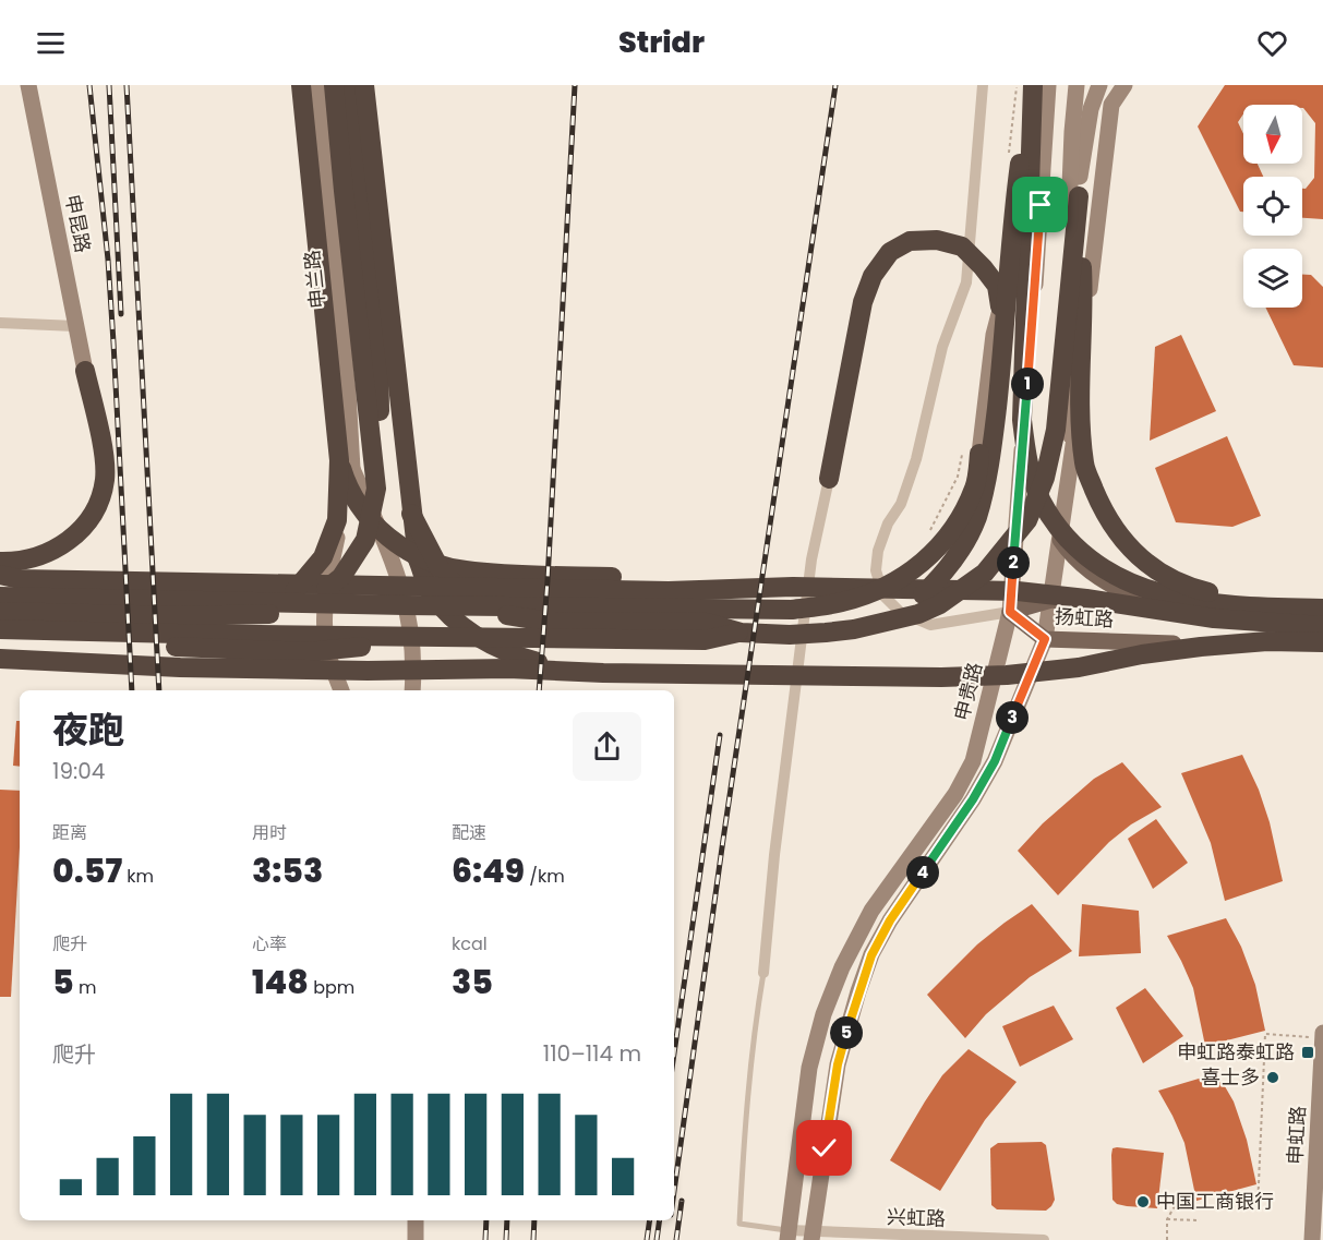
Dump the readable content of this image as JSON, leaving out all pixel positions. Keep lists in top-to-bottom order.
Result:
{
  "streets": {
    "main road": [
      "申昆路",
      "申兰路",
      "扬虹路",
      "申贵路",
      "申虹路"
    ],
    "street": ["兴虹路"]
  },
  "crossings": [
    ["扬虹路", "申贵路"],
    ["申贵路", "兴虹路"]
  ],
  "places": {
    "transit": ["申虹路泰虹路"],
    "other": ["喜士多", "中国工商银行"]
  },
  "north": "bottom",
  "page": {
    "header": "Stridr",
    "pins": [
      "1",
      "2",
      "3",
      "4",
      "5"
    ],
    "heading": ["夜跑", "19:04"],
    "stats": [
      ["距离", "0.57 km"],
      ["用时", "3:53"],
      ["配速", "6:49 /km"],
      ["爬升", "5 m"],
      ["心率", "148 bpm"],
      ["kcal", "35"]
    ],
    "chart": ["爬升", "110–114 m"]
  }
}
